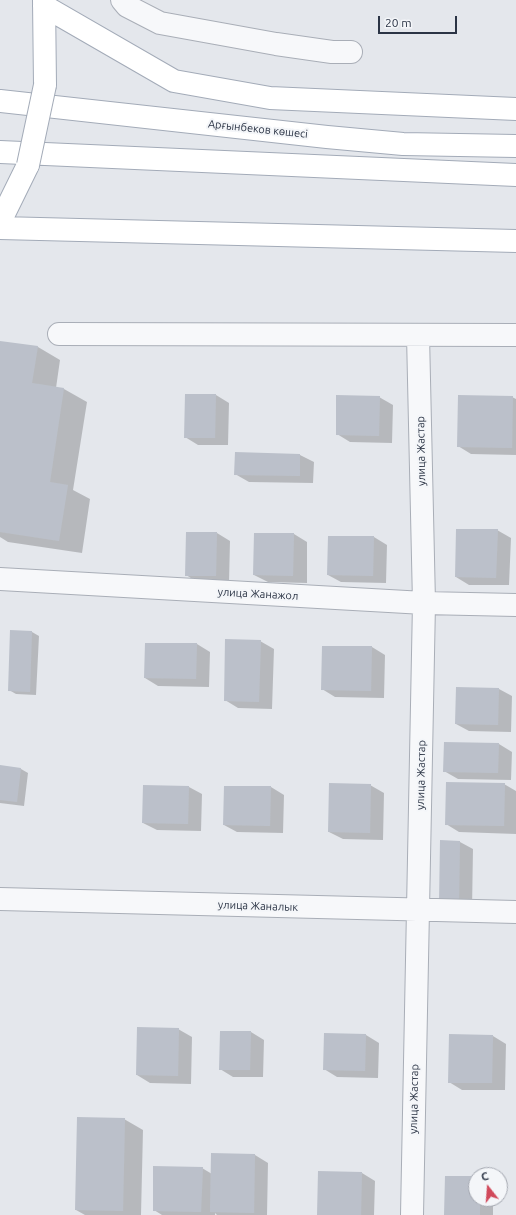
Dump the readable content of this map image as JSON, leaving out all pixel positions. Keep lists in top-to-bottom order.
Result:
{
  "streets": {
    "main road": ["Арғынбеков көшесі"],
    "street": ["улица Жастар", "улица Жанажол", "улица Жаналык"]
  },
  "crossings": [
    ["улица Жастар", "улица Жанажол"],
    ["улица Жастар", "улица Жаналык"]
  ],
  "scale_bar": "20 m",
  "north": "top"
}
